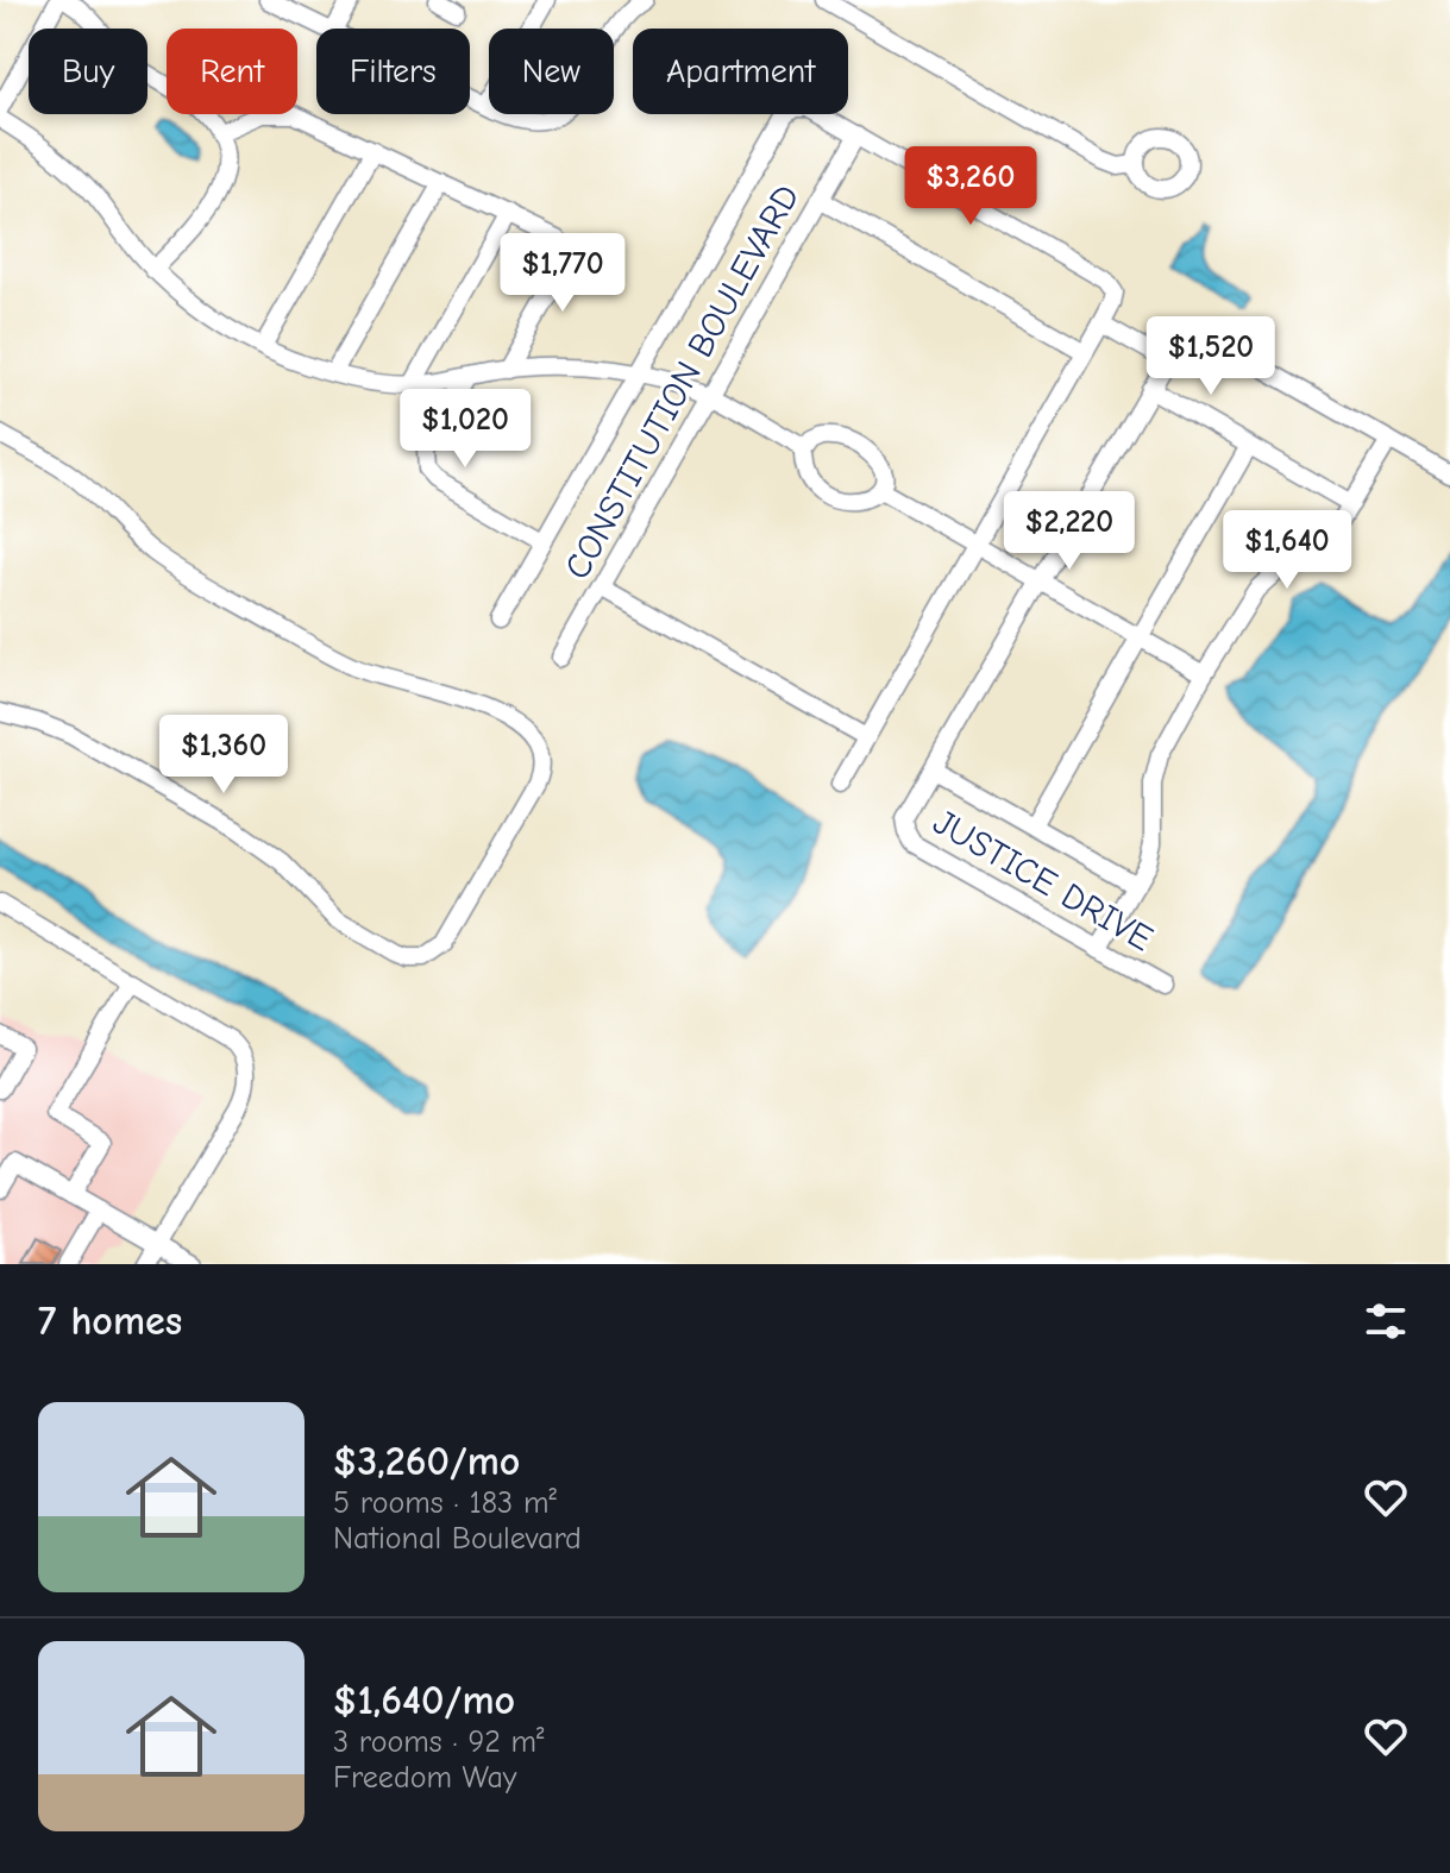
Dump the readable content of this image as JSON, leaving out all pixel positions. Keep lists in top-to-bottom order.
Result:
{
  "streets": {
    "street": ["CONSTITUTION BOULEVARD", "JUSTICE DRIVE"]
  },
  "page": {
    "chip": [
      "Buy",
      "Rent",
      "Filters",
      "New",
      "Apartment"
    ],
    "price": [
      "$3,260",
      "$1,770",
      "$1,520",
      "$1,020",
      "$2,220",
      "$1,640",
      "$1,360"
    ],
    "heading": "7 homes",
    "list": [
      {
        "name": "$3,260/mo",
        "note": "5 rooms · 183 m² · National Boulevard"
      },
      {
        "name": "$1,640/mo",
        "note": "3 rooms · 92 m² · Freedom Way"
      }
    ]
  }
}
